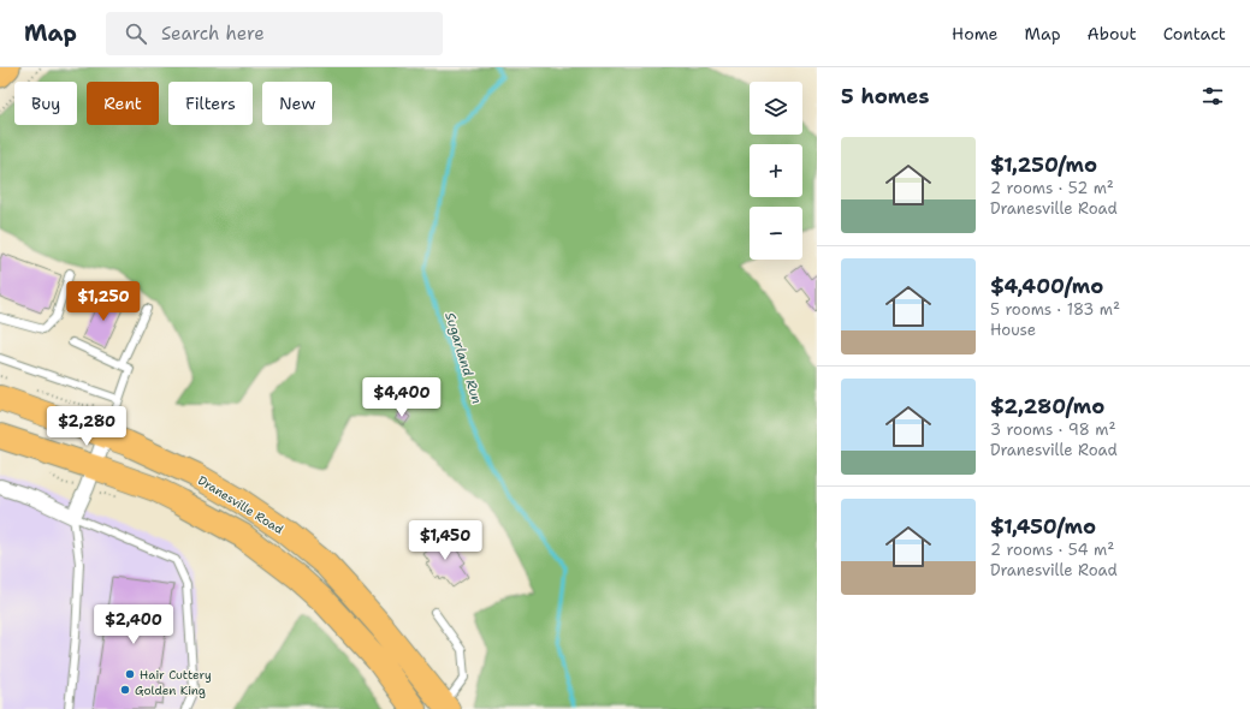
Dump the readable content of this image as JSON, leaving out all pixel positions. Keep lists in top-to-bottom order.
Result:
{
  "streets": {
    "main road": ["Dranesville Road"]
  },
  "water": ["Sugarland Run"],
  "places": ["Hair Cuttery", "Golden King"],
  "page": {
    "header": "Map",
    "search": "Search here",
    "nav": [
      "Home",
      "Map",
      "About",
      "Contact"
    ],
    "heading": "5 homes",
    "map_buttons": ["+", "−"],
    "chip": [
      "Buy",
      "Rent",
      "Filters",
      "New"
    ],
    "list": [
      {
        "name": "$1,250/mo",
        "note": "2 rooms · 52 m² · Dranesville Road"
      },
      {
        "name": "$4,400/mo",
        "note": "5 rooms · 183 m² · House"
      },
      {
        "name": "$2,280/mo",
        "note": "3 rooms · 98 m² · Dranesville Road"
      },
      {
        "name": "$1,450/mo",
        "note": "2 rooms · 54 m² · Dranesville Road"
      }
    ],
    "price": [
      "$1,250",
      "$4,400",
      "$2,280",
      "$1,450",
      "$2,400"
    ]
  }
}
